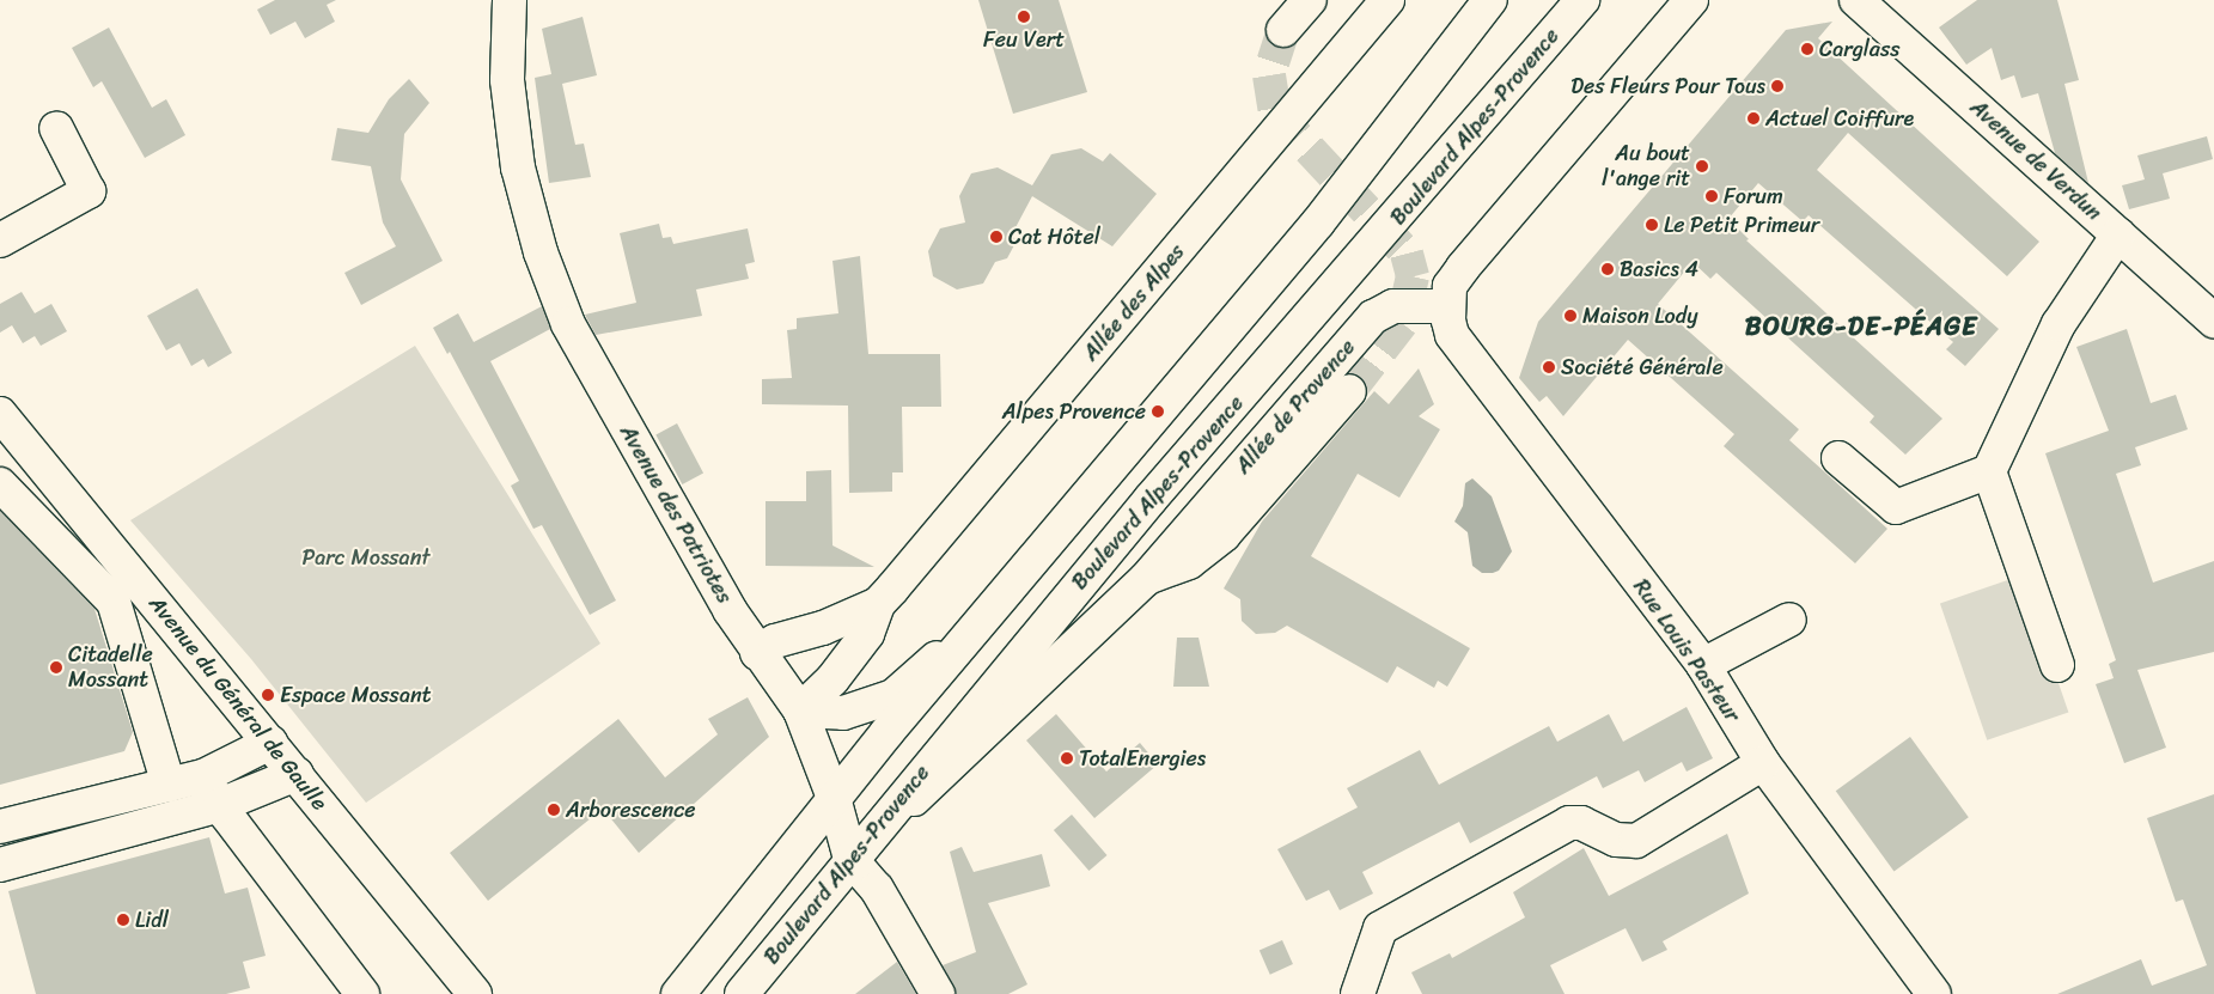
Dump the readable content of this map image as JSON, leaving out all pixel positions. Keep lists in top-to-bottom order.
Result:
{
  "streets": {
    "street": [
      "Boulevard Alpes-Provence",
      "Avenue de Verdun",
      "Allée des Alpes",
      "Allée de Provence",
      "Avenue des Patriotes",
      "Rue Louis Pasteur",
      "Avenue du Général de Gaulle"
    ]
  },
  "crossings": [
    ["Boulevard Alpes-Provence", "Allée de Provence"],
    ["Boulevard Alpes-Provence", "Avenue des Patriotes"],
    ["Allée des Alpes", "Avenue des Patriotes"],
    ["Allée de Provence", "Rue Louis Pasteur"]
  ],
  "districts": ["BOURG-DE-PÉAGE"],
  "parks": ["Parc Mossant"],
  "places": [
    "Feu Vert",
    "Carglass",
    "Des Fleurs Pour Tous",
    "Actuel Coiffure",
    "Au bout l'ange rit",
    "Forum",
    "Le Petit Primeur",
    "Cat Hôtel",
    "Basics 4",
    "Maison Lody",
    "Société Générale",
    "Alpes Provence",
    "Citadelle Mossant",
    "Espace Mossant",
    "TotalEnergies",
    "Arborescence",
    "Lidl"
  ]
}
